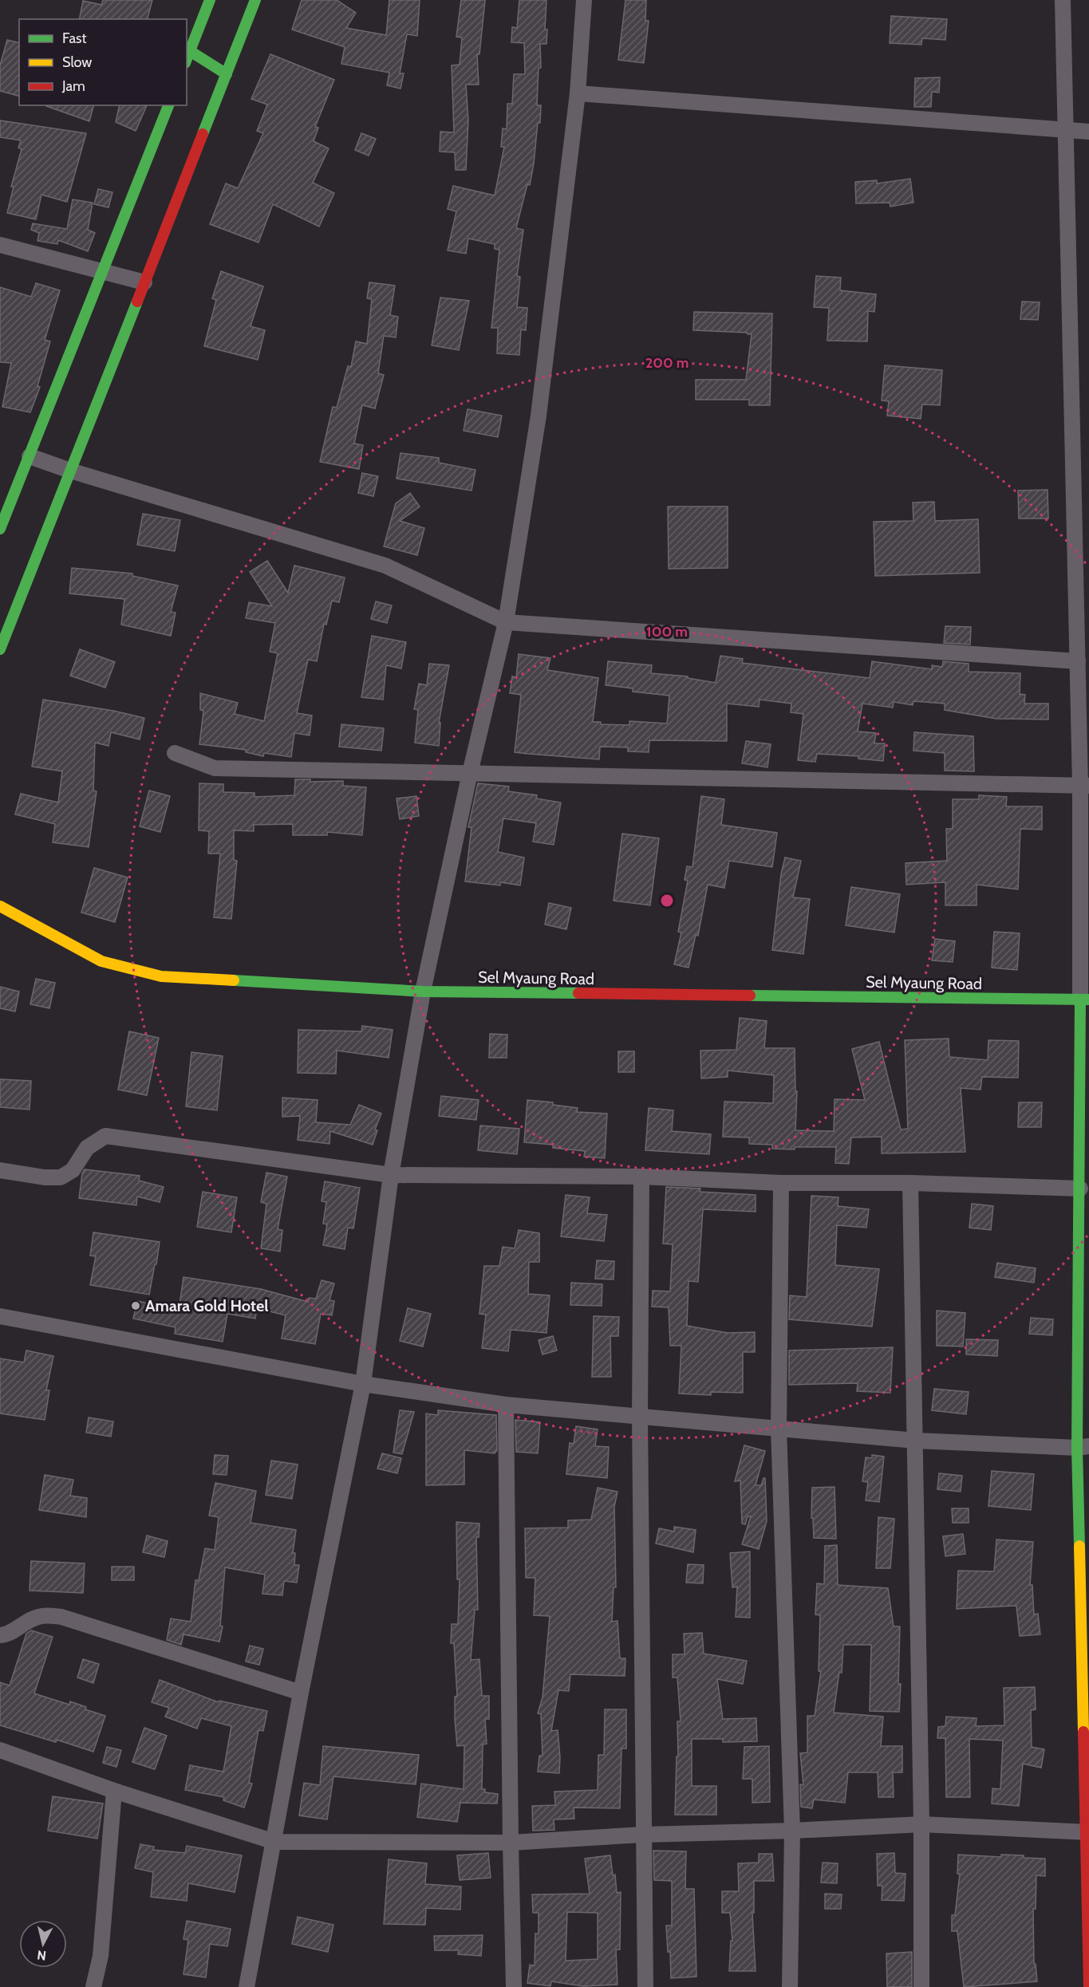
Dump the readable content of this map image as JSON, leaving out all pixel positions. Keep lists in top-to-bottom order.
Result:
{
  "streets": {
    "main road": ["Sel Myaung Road"]
  },
  "places": ["Amara Gold Hotel"],
  "legend": ["Fast", "Slow", "Jam"],
  "north": "bottom",
  "rings": ["200 m", "100 m"]
}
